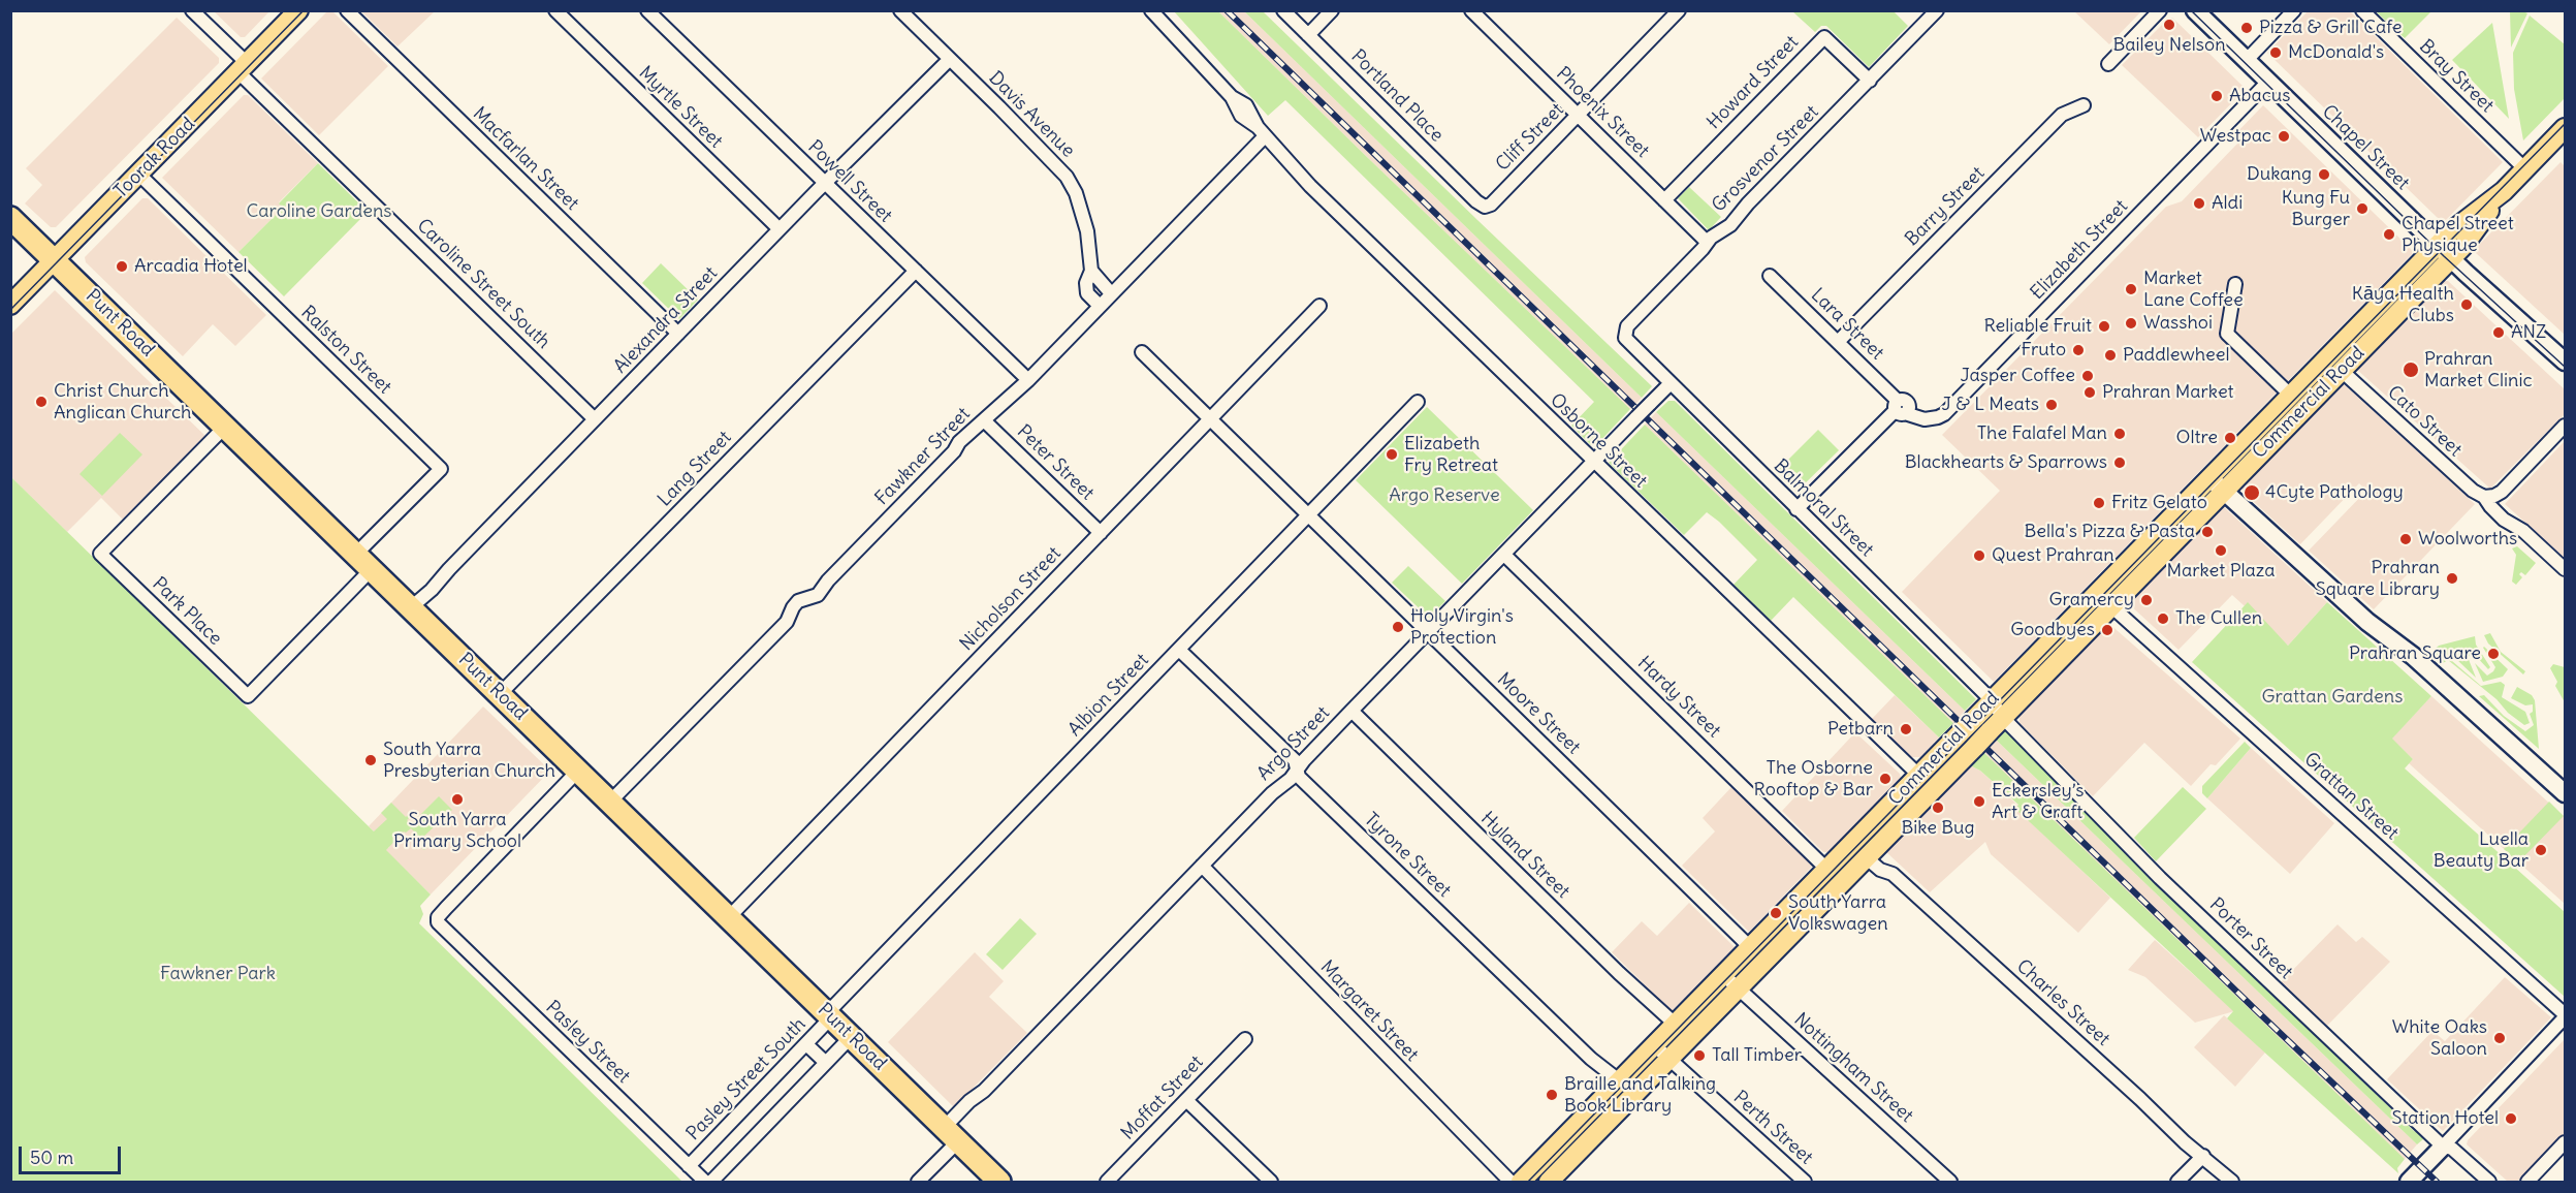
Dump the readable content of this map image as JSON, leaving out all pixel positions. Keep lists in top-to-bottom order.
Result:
{
  "streets": {
    "highway": ["Punt Road"],
    "main road": ["Toorak Road", "Commercial Road"],
    "street": [
      "Bray Street",
      "Howard Street",
      "Portland Place",
      "Myrtle Street",
      "Phoenix Street",
      "Davis Avenue",
      "Cliff Street",
      "Chapel Street",
      "Macfarlan Street",
      "Grosvenor Street",
      "Powell Street",
      "Barry Street",
      "Elizabeth Street",
      "Caroline Street South",
      "Alexandra Street",
      "Lara Street",
      "Ralston Street",
      "Cato Street",
      "Osborne Street",
      "Fawkner Street",
      "Peter Street",
      "Lang Street",
      "Balmoral Street",
      "Nicholson Street",
      "Park Place",
      "Albion Street",
      "Hardy Street",
      "Moore Street",
      "Argo Street",
      "Grattan Street",
      "Tyrone Street",
      "Hyland Street",
      "Porter Street",
      "Charles Street",
      "Margaret Street",
      "Pasley Street",
      "Nottingham Street",
      "Pasley Street South",
      "Moffat Street",
      "Perth Street"
    ]
  },
  "crossings": [
    ["Bray Street", "Commercial Road"],
    ["Howard Street", "Phoenix Street"],
    ["Howard Street", "Grosvenor Street"],
    ["Portland Place", "Cliff Street"],
    ["Myrtle Street", "Alexandra Street"],
    ["Phoenix Street", "Cliff Street"],
    ["Phoenix Street", "Grosvenor Street"],
    ["Davis Avenue", "Alexandra Street"],
    ["Davis Avenue", "Fawkner Street"],
    ["Chapel Street", "Elizabeth Street"],
    ["Chapel Street", "Commercial Road"],
    ["Toorak Road", "Caroline Street South"],
    ["Toorak Road", "Punt Road"],
    ["Toorak Road", "Ralston Street"],
    ["Macfarlan Street", "Alexandra Street"],
    ["Grosvenor Street", "Balmoral Street"],
    ["Powell Street", "Alexandra Street"],
    ["Powell Street", "Fawkner Street"],
    ["Powell Street", "Lang Street"],
    ["Barry Street", "Lara Street"],
    ["Elizabeth Street", "Lara Street"],
    ["Caroline Street South", "Alexandra Street"],
    ["Alexandra Street", "Punt Road"],
    ["Punt Road", "Ralston Street"],
    ["Punt Road", "Fawkner Street"],
    ["Punt Road", "Lang Street"],
    ["Punt Road", "Nicholson Street"],
    ["Punt Road", "Park Place"],
    ["Punt Road", "Albion Street"],
    ["Punt Road", "Argo Street"],
    ["Punt Road", "Pasley Street"],
    ["Punt Road", "Pasley Street South"],
    ["Ralston Street", "Park Place"],
    ["Commercial Road", "Cato Street"],
    ["Commercial Road", "Osborne Street"],
    ["Commercial Road", "Balmoral Street"],
    ["Commercial Road", "Hardy Street"],
    ["Commercial Road", "Moore Street"],
    ["Commercial Road", "Grattan Street"],
    ["Commercial Road", "Tyrone Street"],
    ["Commercial Road", "Hyland Street"],
    ["Commercial Road", "Porter Street"],
    ["Commercial Road", "Charles Street"],
    ["Commercial Road", "Nottingham Street"],
    ["Commercial Road", "Perth Street"],
    ["Osborne Street", "Fawkner Street"],
    ["Osborne Street", "Argo Street"],
    ["Fawkner Street", "Peter Street"],
    ["Peter Street", "Nicholson Street"],
    ["Balmoral Street", "Argo Street"],
    ["Balmoral Street", "Porter Street"],
    ["Nicholson Street", "Moore Street"],
    ["Albion Street", "Moore Street"],
    ["Albion Street", "Tyrone Street"],
    ["Albion Street", "Pasley Street South"],
    ["Hardy Street", "Argo Street"],
    ["Moore Street", "Argo Street"],
    ["Argo Street", "Tyrone Street"],
    ["Argo Street", "Hyland Street"],
    ["Argo Street", "Margaret Street"],
    ["Pasley Street", "Pasley Street South"]
  ],
  "parks": [
    "Caroline Gardens",
    "Argo Reserve",
    "Grattan Gardens",
    "Fawkner Park"
  ],
  "places": [
    "Bailey Nelson",
    "Pizza & Grill Cafe",
    "McDonald's",
    "Abacus",
    "Westpac",
    "Dukang",
    "Aldi",
    "Kung Fu Burger",
    "Chapel Street Physique",
    "Arcadia Hotel",
    "Market Lane Coffee",
    "Kāya Health Clubs",
    "Wasshoi",
    "Reliable Fruit",
    "ANZ",
    "Fruto",
    "Paddlewheel",
    "Prahran Market Clinic",
    "Jasper Coffee",
    "Prahran Market",
    "Christ Church Anglican Church",
    "J & L Meats",
    "The Falafel Man",
    "Oltre",
    "Elizabeth Fry Retreat",
    "Blackhearts & Sparrows",
    "4Cyte Pathology",
    "Fritz Gelato",
    "Bella's Pizza & Pasta",
    "Woolworths",
    "Market Plaza",
    "Quest Prahran",
    "Prahran Square Library",
    "Gramercy",
    "The Cullen",
    "Holy Virgin's Protection",
    "Goodbyes",
    "Prahran Square",
    "Petbarn",
    "South Yarra Presbyterian Church",
    "The Osborne Rooftop & Bar",
    "South Yarra Primary School",
    "Eckersley’s Art & Craft",
    "Bike Bug",
    "Luella Beauty Bar",
    "South Yarra Volkswagen",
    "White Oaks Saloon",
    "Tall Timber",
    "Braille and Talking Book Library",
    "Station Hotel"
  ],
  "scale_bar": "50 m"
}
